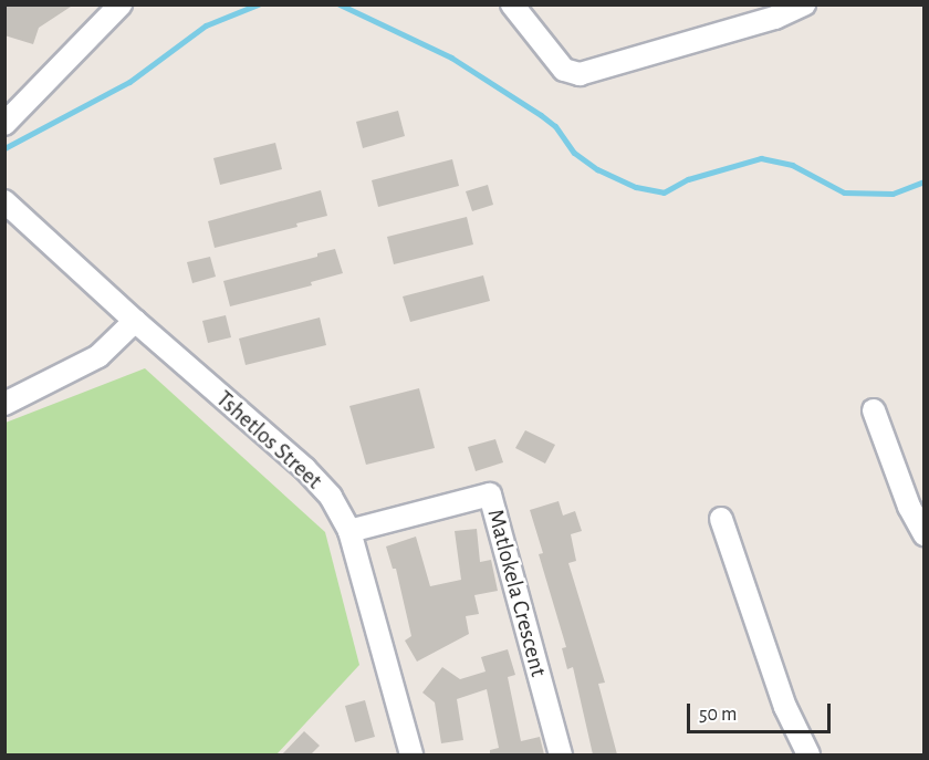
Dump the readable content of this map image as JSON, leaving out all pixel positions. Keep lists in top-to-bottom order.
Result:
{
  "streets": {
    "street": ["Tshetlos Street", "Matlokela Crescent"]
  },
  "crossings": [
    ["Tshetlos Street", "Matlokela Crescent"]
  ],
  "scale_bar": "50 m"
}
